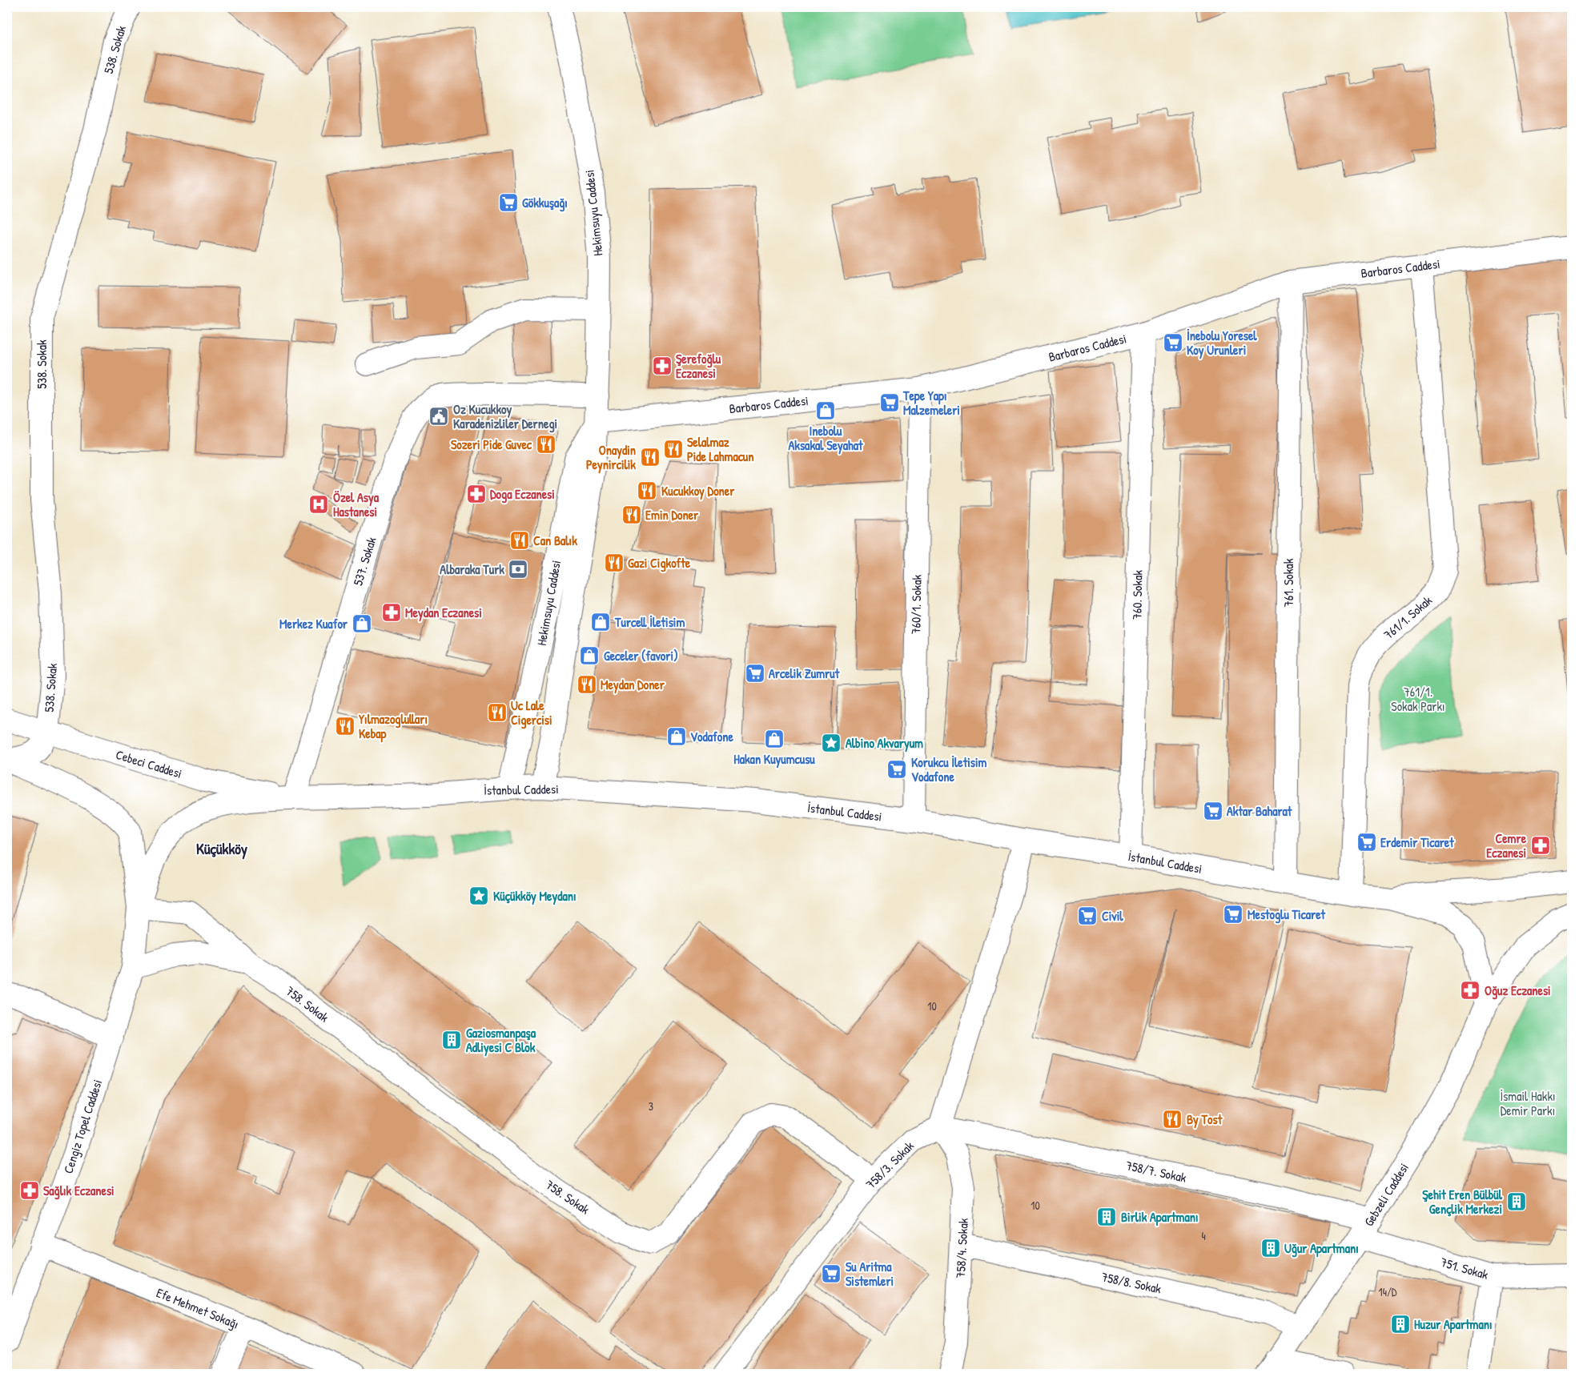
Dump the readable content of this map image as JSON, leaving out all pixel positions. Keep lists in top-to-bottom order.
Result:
{
  "streets": {
    "street": [
      "538. Sokak",
      "Hekimsuyu Caddesi",
      "Barbaros Caddesi",
      "537. Sokak",
      "761. Sokak",
      "760. Sokak",
      "760/1. Sokak",
      "761/1. Sokak",
      "Cebeci Caddesi",
      "İstanbul Caddesi",
      "758. Sokak",
      "Cengiz Topel Caddesi",
      "758/3. Sokak",
      "758/7. Sokak",
      "Gebzeli Caddesi",
      "758/4. Sokak",
      "751. Sokak",
      "758/8. Sokak",
      "Efe Mehmet Sokağı"
    ]
  },
  "crossings": [
    ["538. Sokak", "Cebeci Caddesi"],
    ["Hekimsuyu Caddesi", "Barbaros Caddesi"],
    ["Hekimsuyu Caddesi", "537. Sokak"],
    ["Hekimsuyu Caddesi", "İstanbul Caddesi"],
    ["Barbaros Caddesi", "761. Sokak"],
    ["Barbaros Caddesi", "760. Sokak"],
    ["Barbaros Caddesi", "760/1. Sokak"],
    ["Barbaros Caddesi", "761/1. Sokak"],
    ["537. Sokak", "Cebeci Caddesi"],
    ["537. Sokak", "İstanbul Caddesi"],
    ["761. Sokak", "İstanbul Caddesi"],
    ["760. Sokak", "İstanbul Caddesi"],
    ["760/1. Sokak", "İstanbul Caddesi"],
    ["761/1. Sokak", "İstanbul Caddesi"],
    ["Cebeci Caddesi", "İstanbul Caddesi"],
    ["758. Sokak", "758/3. Sokak"],
    ["Cengiz Topel Caddesi", "Efe Mehmet Sokağı"],
    ["758/3. Sokak", "758/7. Sokak"],
    ["758/3. Sokak", "758/4. Sokak"],
    ["758/7. Sokak", "Gebzeli Caddesi"],
    ["758/7. Sokak", "758/4. Sokak"],
    ["Gebzeli Caddesi", "751. Sokak"],
    ["Gebzeli Caddesi", "758/8. Sokak"],
    ["758/4. Sokak", "758/8. Sokak"]
  ],
  "districts": ["Küçükköy"],
  "parks": ["761/1. Sokak Parkı", "İsmail Hakkı Demir Parkı"],
  "places": {
    "supermarket": [
      "Gökkuşağı",
      "İnebolu Yoresel Koy Urunleri",
      "Tepe Yapı Malzemeleri",
      "Arcelik Zumrut",
      "Korukcu İletisim Vodafone",
      "Aktar Baharat",
      "Erdemir Ticaret",
      "Mestoglu Ticaret",
      "Civil",
      "Su Aritma Sistemleri"
    ],
    "pharmacy": [
      "Şerefoğlu Eczanesi",
      "Doga Eczanesi",
      "Meydan Eczanesi",
      "Cemre Eczanesi",
      "Oğuz Eczanesi",
      "Sağlık Eczanesi"
    ],
    "shop": [
      "Inebolu Aksakal Seyahat",
      "Turcell İletisim",
      "Merkez Kuafor",
      "Geceler (favori)",
      "Vodafone",
      "Hakan Kuyumcusu"
    ],
    "public building": ["Oz Kucukkoy Karadenizliler Dernegi"],
    "restaurant": [
      "Sozeri Pide Guvec",
      "Selalmaz Pide Lahmacun",
      "Onaydin Peynircilik",
      "Kucukkoy Doner",
      "Emin Doner",
      "Can Balık",
      "Gazi Cigkofte",
      "Meydan Doner",
      "Uc Lale Cigercisi",
      "Yılmazoglulları Kebap",
      "By Tost"
    ],
    "hospital": ["Özel Asya Hastanesi"],
    "bank": ["Albaraka Turk"],
    "place": ["Albino Akvaryum", "Küçükköy Meydanı"],
    "building": [
      "Gaziosmanpaşa Adliyesi C Blok",
      "Şehit Eren Bülbül Gençlik Merkezi",
      "Birlik Apartmanı",
      "Uğur Apartmanı",
      "Huzur Apartmanı"
    ]
  },
  "house_numbers": [
    "10",
    "3",
    "10",
    "4",
    "14/D"
  ]
}
